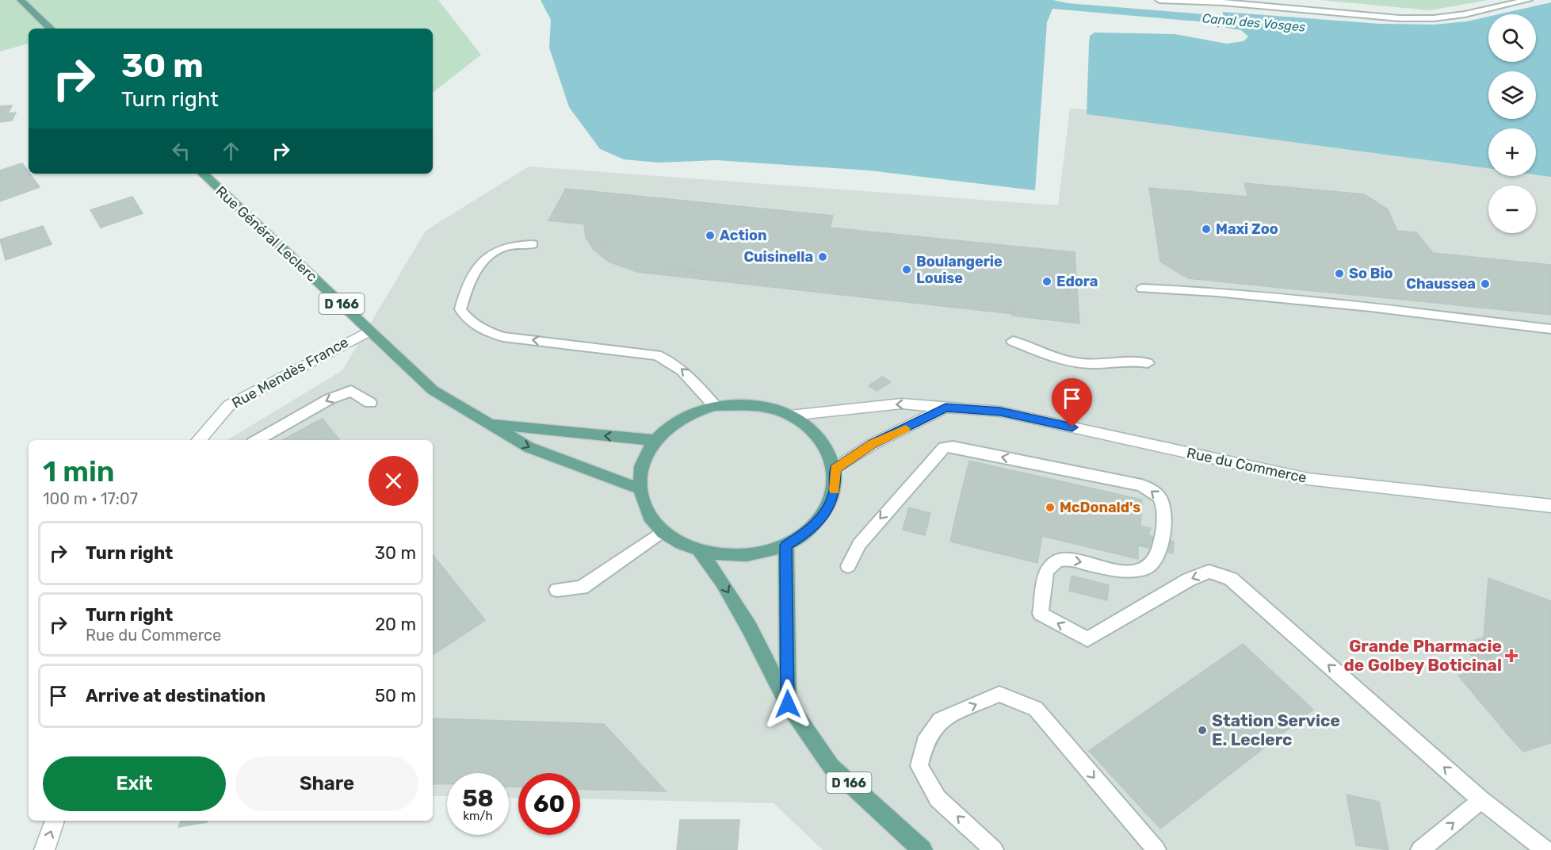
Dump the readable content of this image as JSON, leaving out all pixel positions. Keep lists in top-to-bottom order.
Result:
{
  "streets": {
    "main road": ["Rue Général Leclerc", "D 166"],
    "street": ["Rue Mendès France", "Rue du Commerce"]
  },
  "crossings": [
    ["Rue Général Leclerc", "Rue Mendès France"]
  ],
  "water": ["Canal des Vosges"],
  "places": {
    "other": [
      "Maxi Zoo",
      "Action",
      "Cuisinella",
      "Boulangerie Louise",
      "So Bio",
      "Edora",
      "Chaussea",
      "McDonald's",
      "Station Service E. Leclerc"
    ],
    "health": ["Grande Pharmacie de Golbey Boticinal"]
  },
  "page": {
    "map_buttons": ["+", "−"],
    "turn": ["30 m", "Turn right"],
    "heading": ["1 min", "100 m · 17:07"],
    "list": [
      {
        "name": "Turn right",
        "value": "30 m"
      },
      {
        "name": "Turn right",
        "note": "Rue du Commerce",
        "value": "20 m"
      },
      {
        "name": "Arrive at destination",
        "value": "50 m"
      }
    ],
    "buttons": ["Exit", "Share"],
    "speed": "58 km/h",
    "limit": "60"
  }
}
